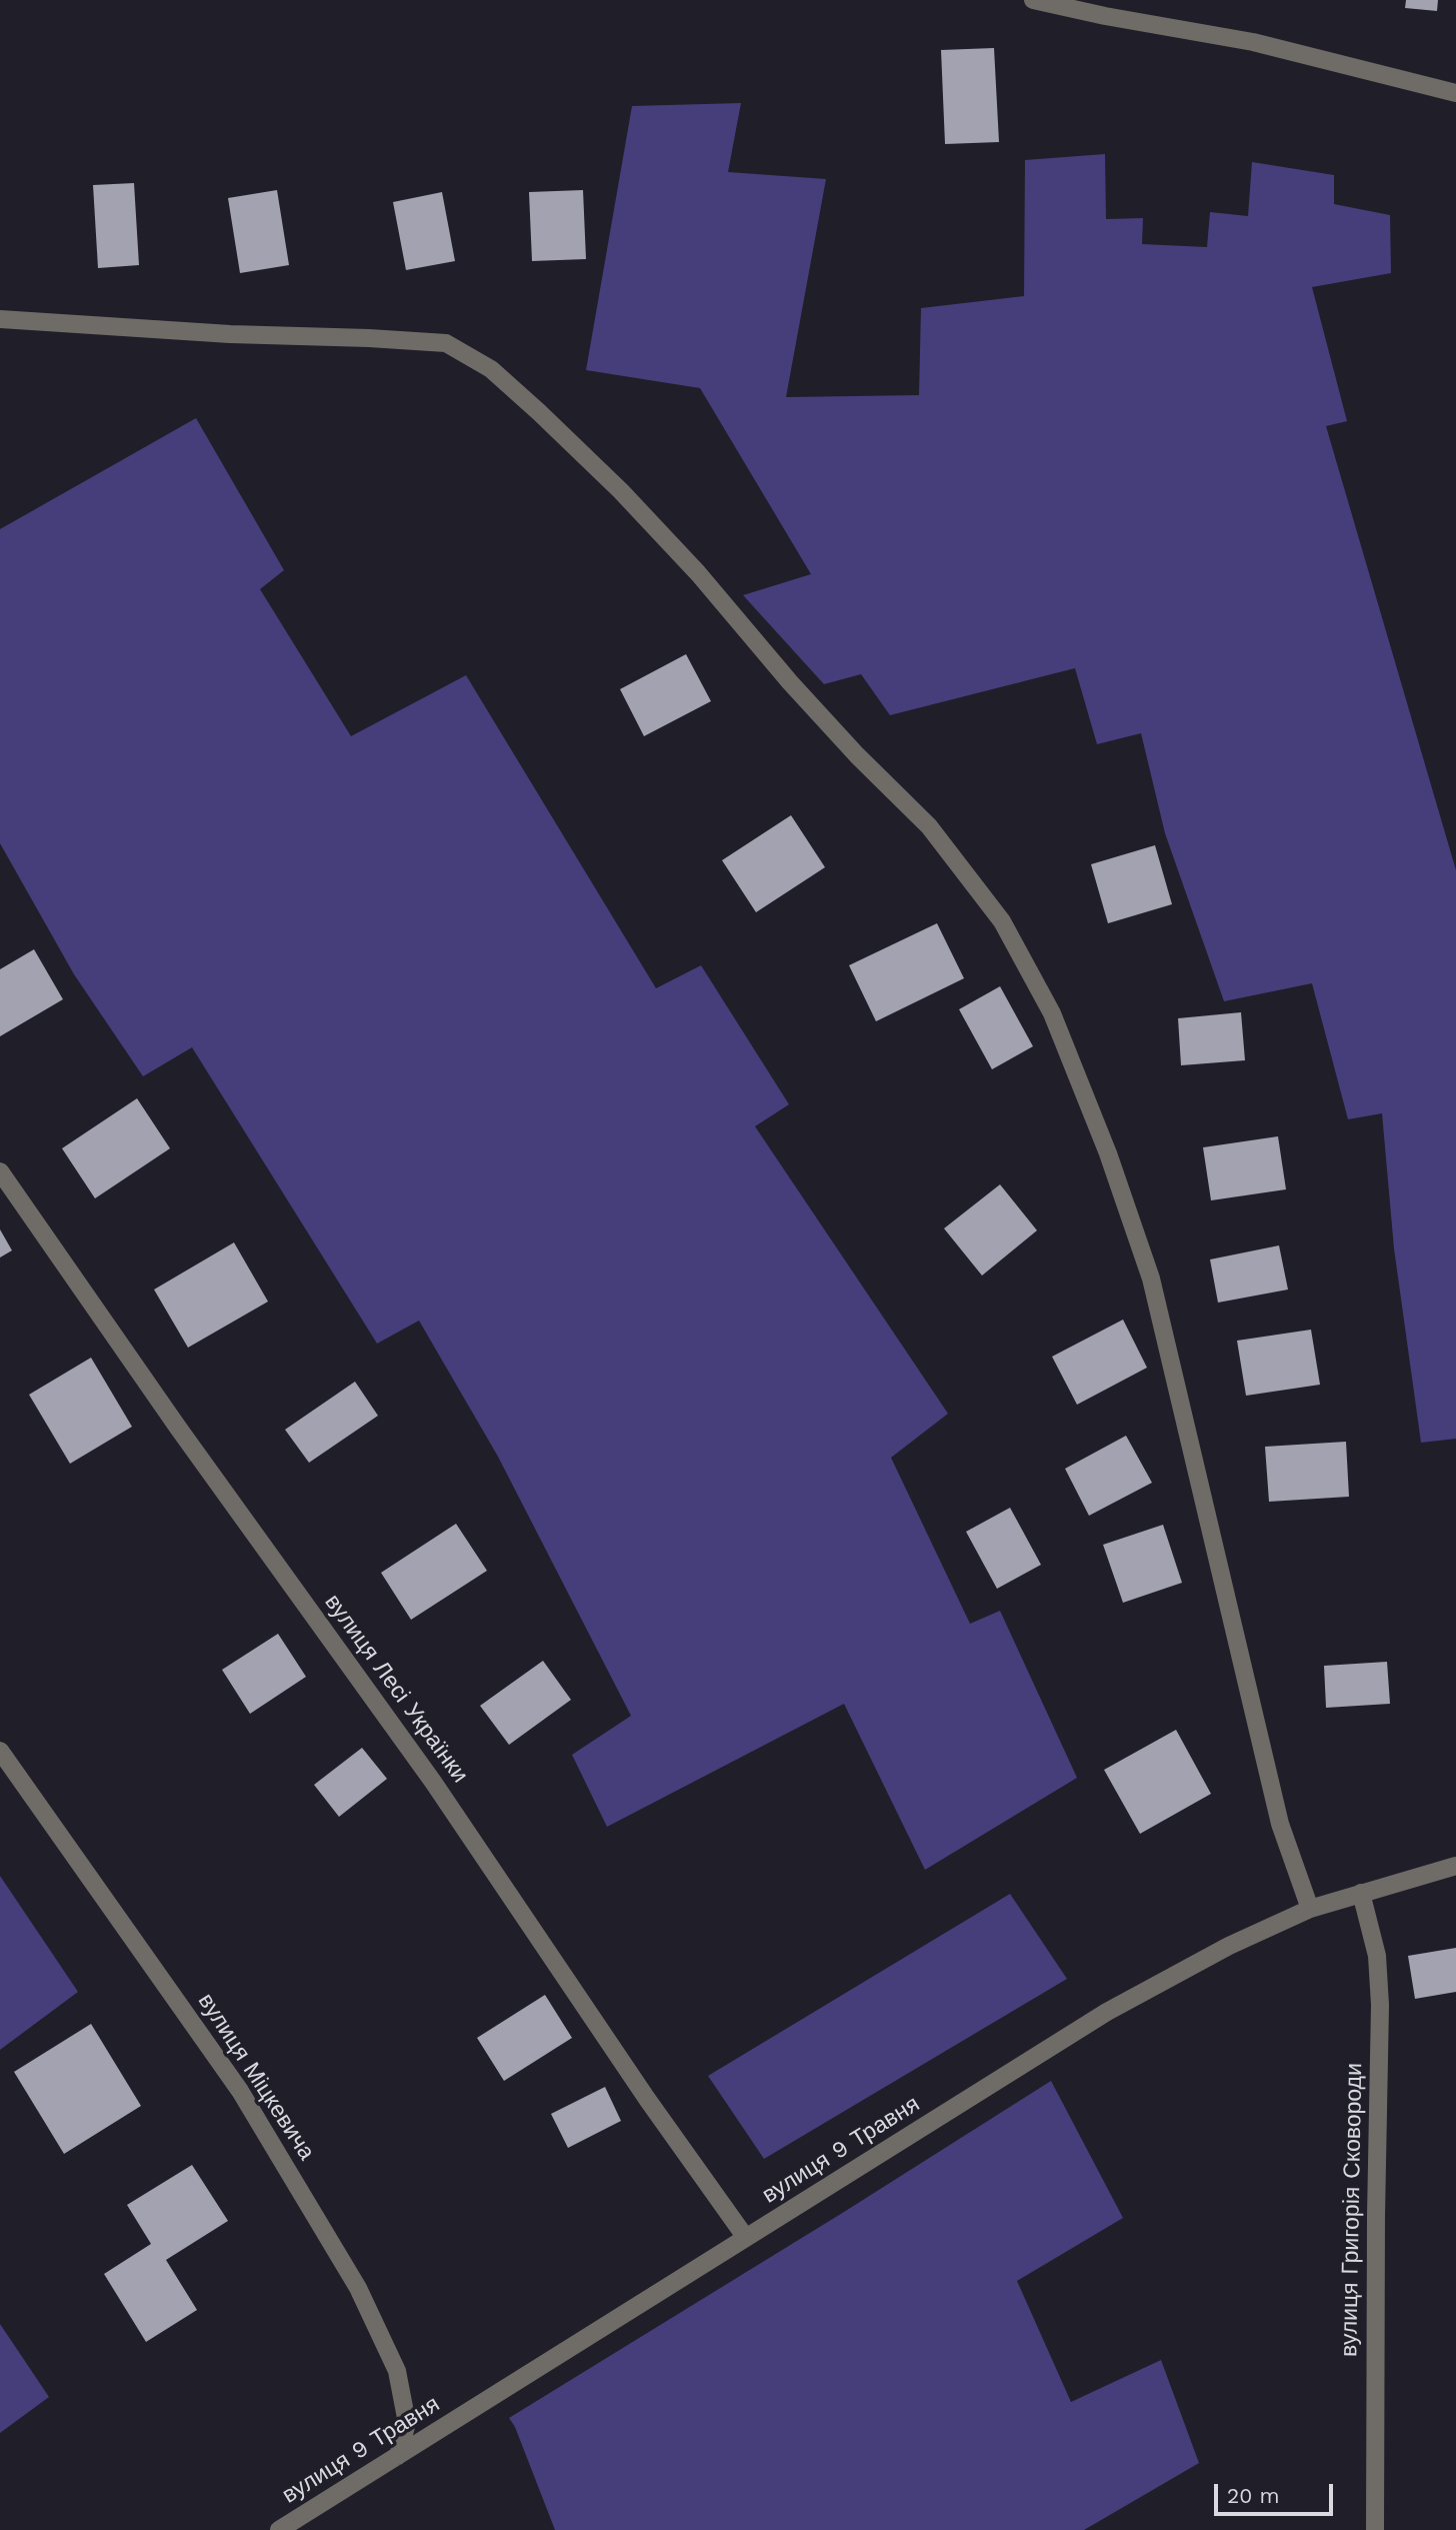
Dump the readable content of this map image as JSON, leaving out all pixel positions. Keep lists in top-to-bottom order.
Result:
{
  "streets": {
    "street": [
      "вулиця Лесі Українки",
      "вулиця Міцкевича",
      "вулиця 9 Травня",
      "вулиця Григорія Сковороди"
    ]
  },
  "crossings": [
    ["вулиця Лесі Українки", "вулиця 9 Травня"],
    ["вулиця Міцкевича", "вулиця 9 Травня"],
    ["вулиця 9 Травня", "вулиця Григорія Сковороди"]
  ],
  "scale_bar": "20 m"
}
